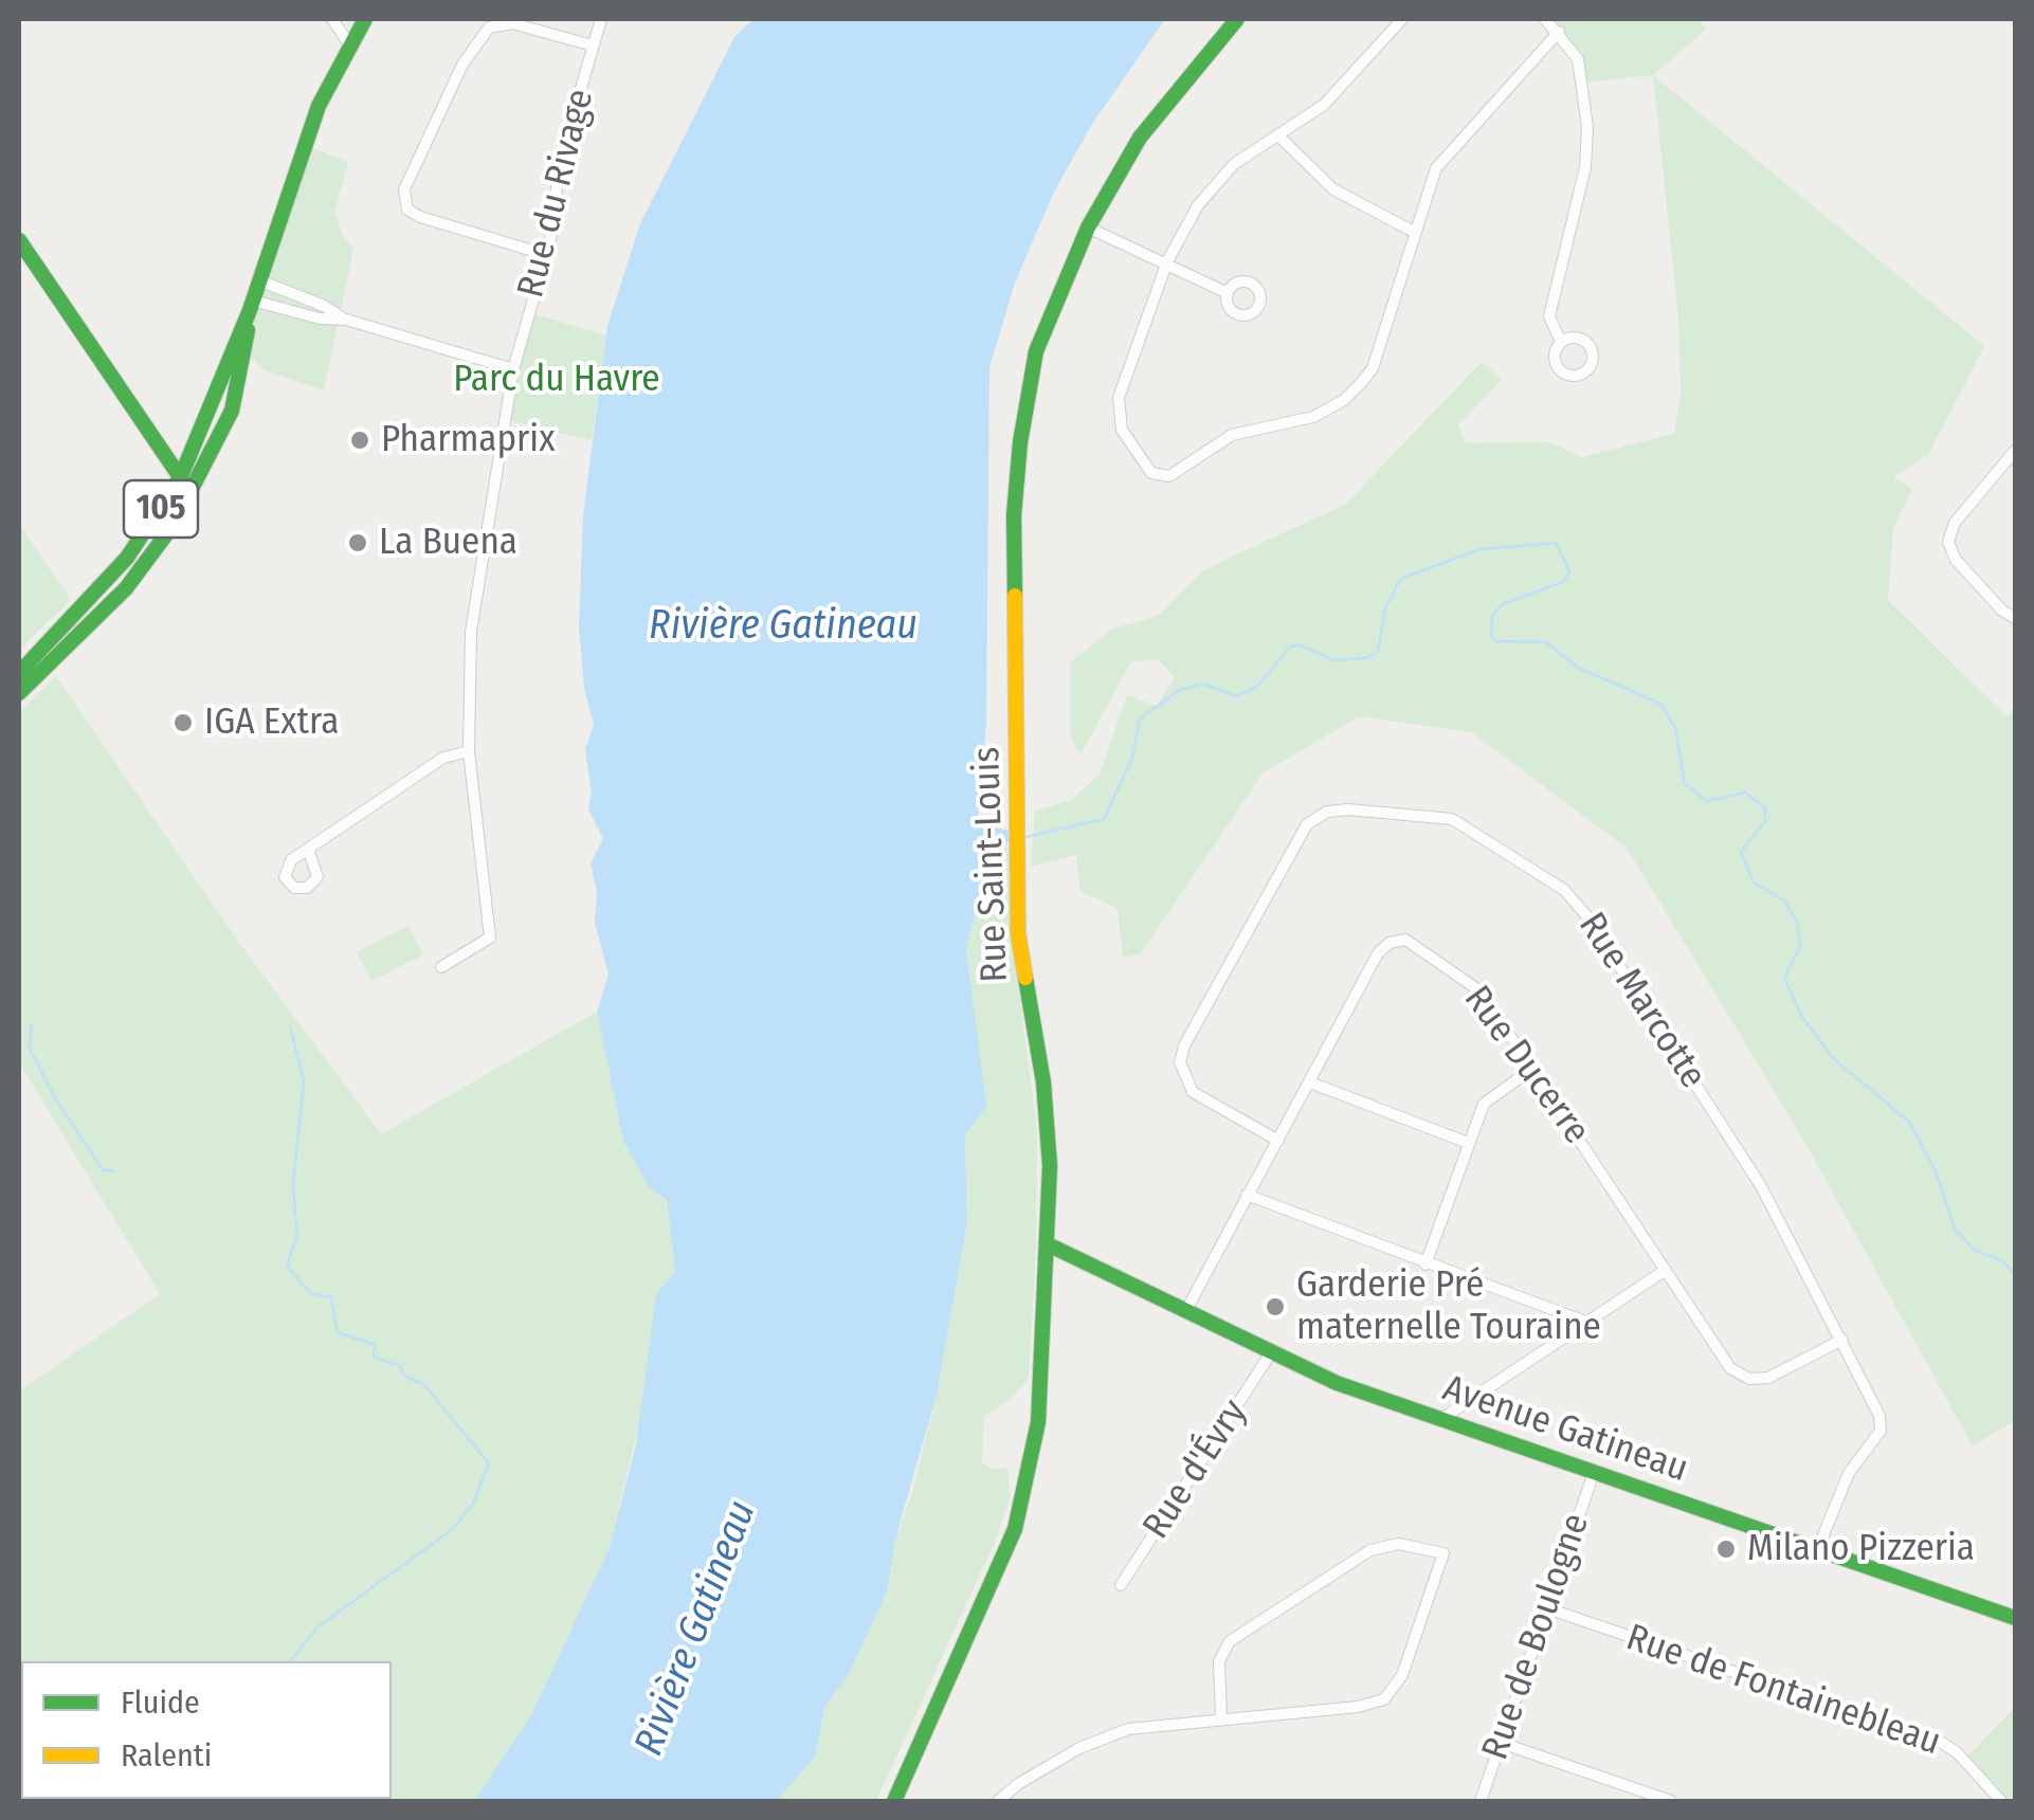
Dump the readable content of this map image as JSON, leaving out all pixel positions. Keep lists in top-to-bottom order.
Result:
{
  "streets": {
    "main road": ["105", "Rue Saint-Louis", "Avenue Gatineau"],
    "street": [
      "Rue du Rivage",
      "Rue Marcotte",
      "Rue Ducerre",
      "Rue d'Évry",
      "Rue de Boulogne",
      "Rue de Fontainebleau"
    ]
  },
  "crossings": [
    ["Rue Saint-Louis", "Avenue Gatineau"],
    ["Rue Marcotte", "Rue Ducerre"],
    ["Rue Marcotte", "Avenue Gatineau"],
    ["Rue Ducerre", "Avenue Gatineau"],
    ["Avenue Gatineau", "Rue d'Évry"],
    ["Avenue Gatineau", "Rue de Boulogne"],
    ["Rue de Boulogne", "Rue de Fontainebleau"]
  ],
  "water": ["Rivière Gatineau"],
  "parks": ["Parc du Havre"],
  "places": [
    "Pharmaprix",
    "La Buena",
    "IGA Extra",
    "Garderie Pré maternelle Touraine",
    "Milano Pizzeria"
  ],
  "legend": ["Fluide", "Ralenti"]
}
